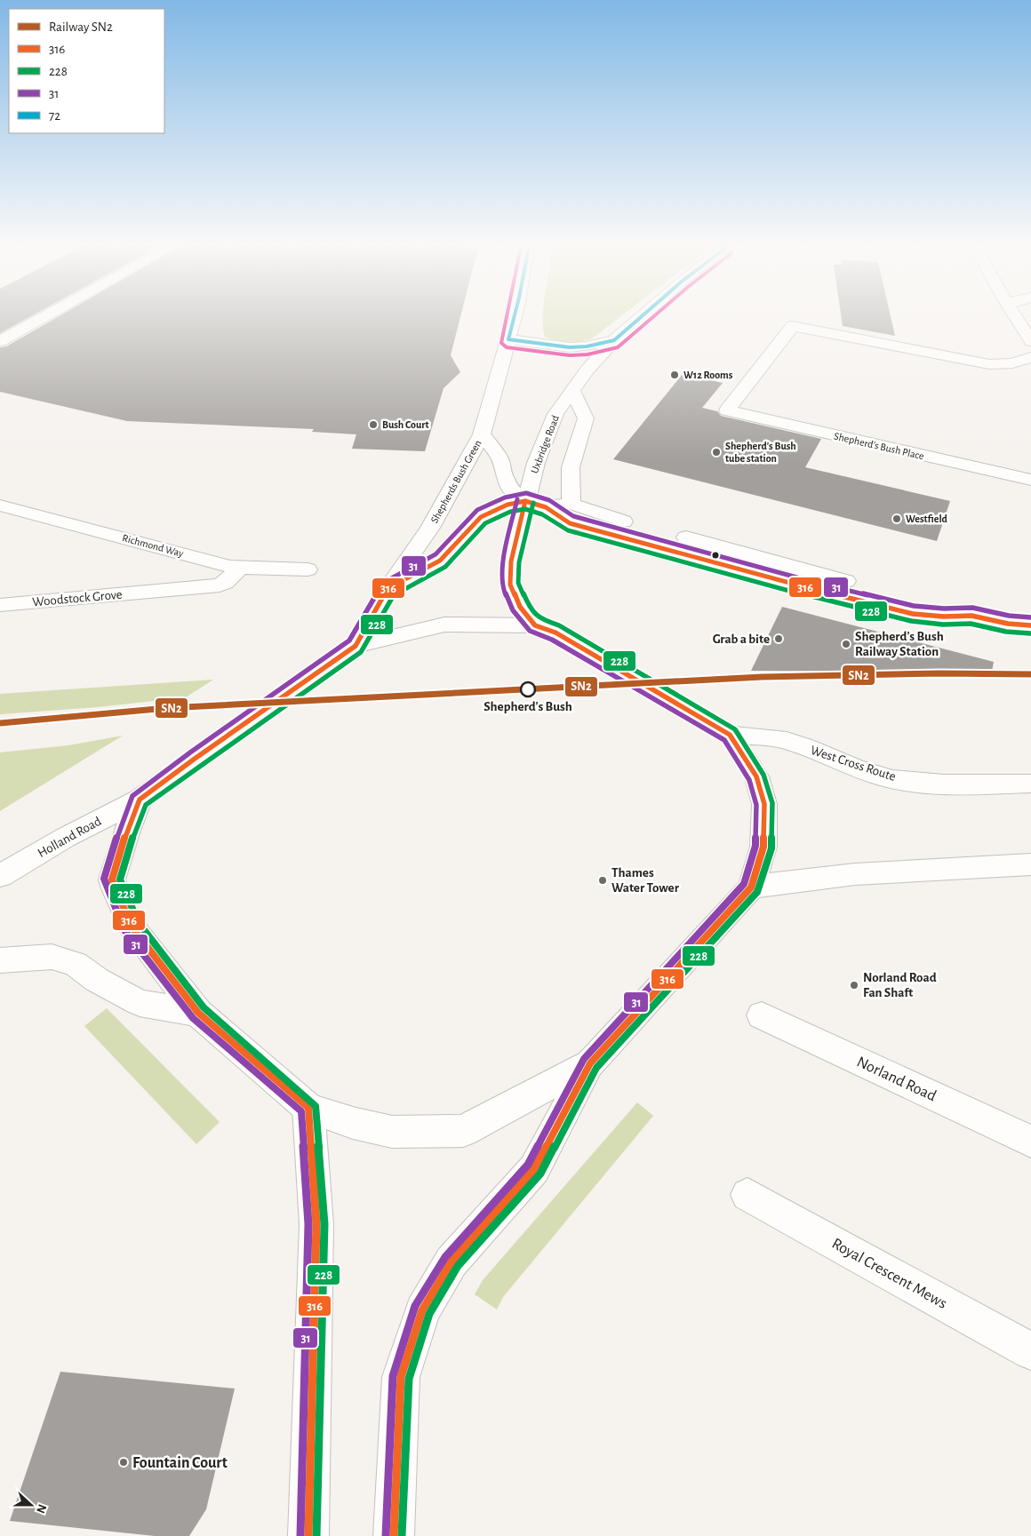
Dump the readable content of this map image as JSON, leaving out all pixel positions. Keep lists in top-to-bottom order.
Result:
{
  "streets": {
    "main road": [
      "Uxbridge Road",
      "Shepherd's Bush Place",
      "Shepherds Bush Green",
      "Richmond Way",
      "Woodstock Grove",
      "West Cross Route",
      "Holland Road",
      "Norland Road",
      "Royal Crescent Mews"
    ]
  },
  "crossings": [
    ["Shepherds Bush Green", "Holland Road"],
    ["Richmond Way", "Woodstock Grove"]
  ],
  "places": [
    "W12 Rooms",
    "Bush Court",
    "Shepherd's Bush tube station",
    "Westfield",
    "Grab a bite",
    "Shepherd's Bush Railway Station",
    "Shepherd's Bush",
    "Thames Water Tower",
    "Norland Road Fan Shaft",
    "Fountain Court"
  ],
  "lines": [
    "transit line 72",
    "transit line 31",
    "transit line 316",
    "transit line 228",
    "rail line SN2"
  ],
  "legend": [
    "Railway SN2",
    "316",
    "228",
    "31",
    "72"
  ],
  "north": "right"
}
